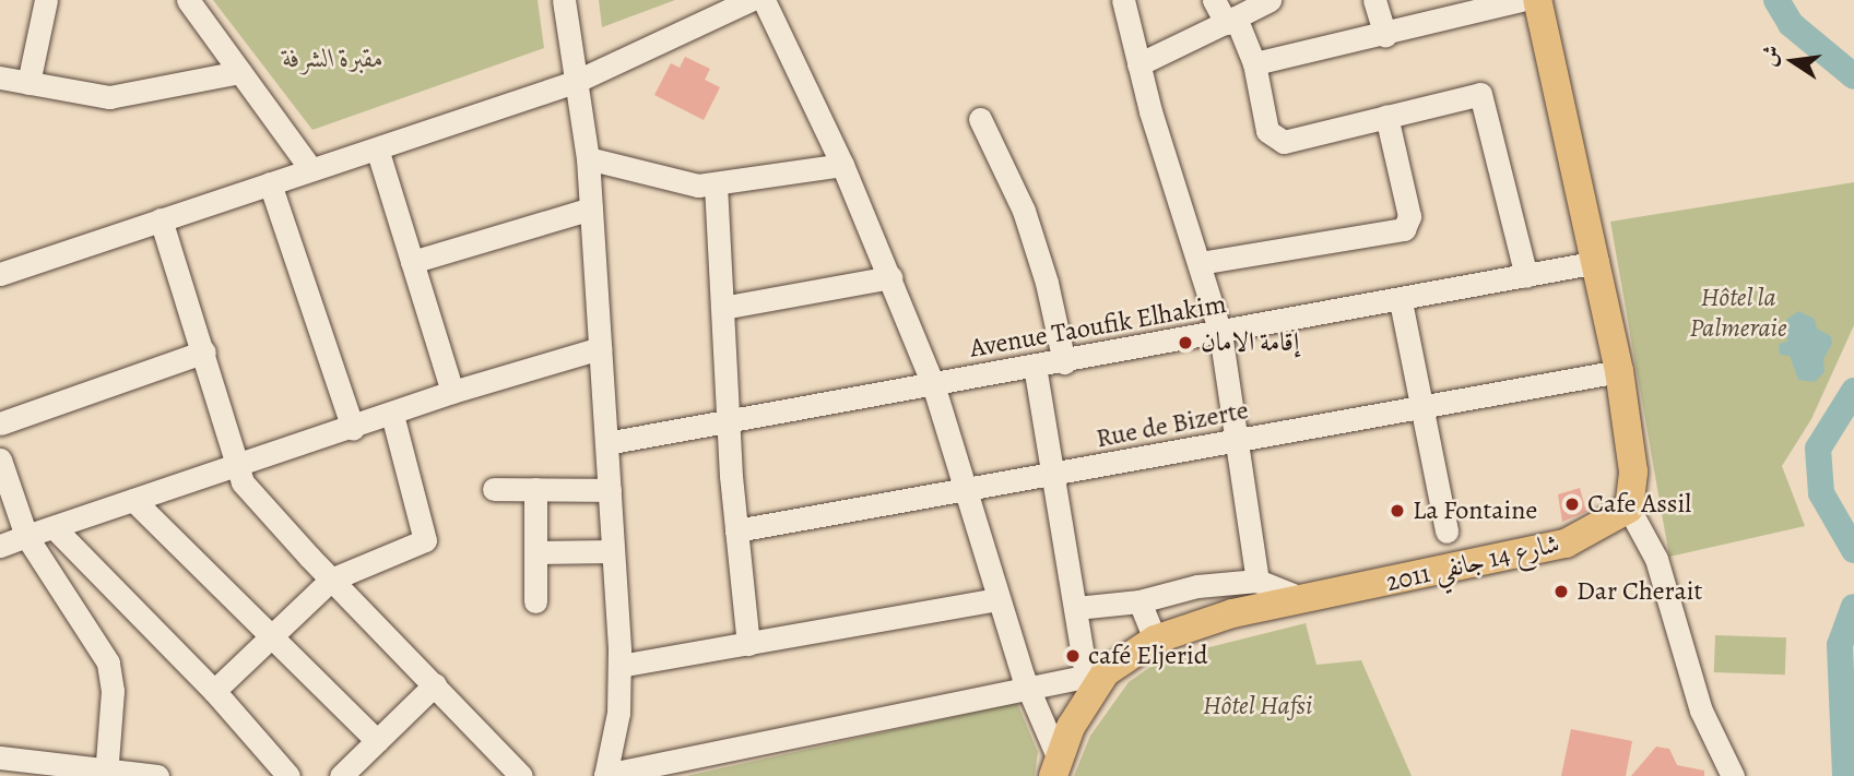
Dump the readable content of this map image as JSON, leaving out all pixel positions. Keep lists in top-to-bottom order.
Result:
{
  "streets": {
    "main road": ["شارع 14 جانفي 2011"],
    "street": ["Avenue Taoufik Elhakim", "Rue de Bizerte"]
  },
  "parks": ["مقبرة الشرفة", "Hôtel la Palmeraie", "Hôtel Hafsi"],
  "places": [
    "إقامة الامان",
    "Cafe Assil",
    "La Fontaine",
    "Dar Cherait",
    "café Eljerid"
  ],
  "north": "left"
}
